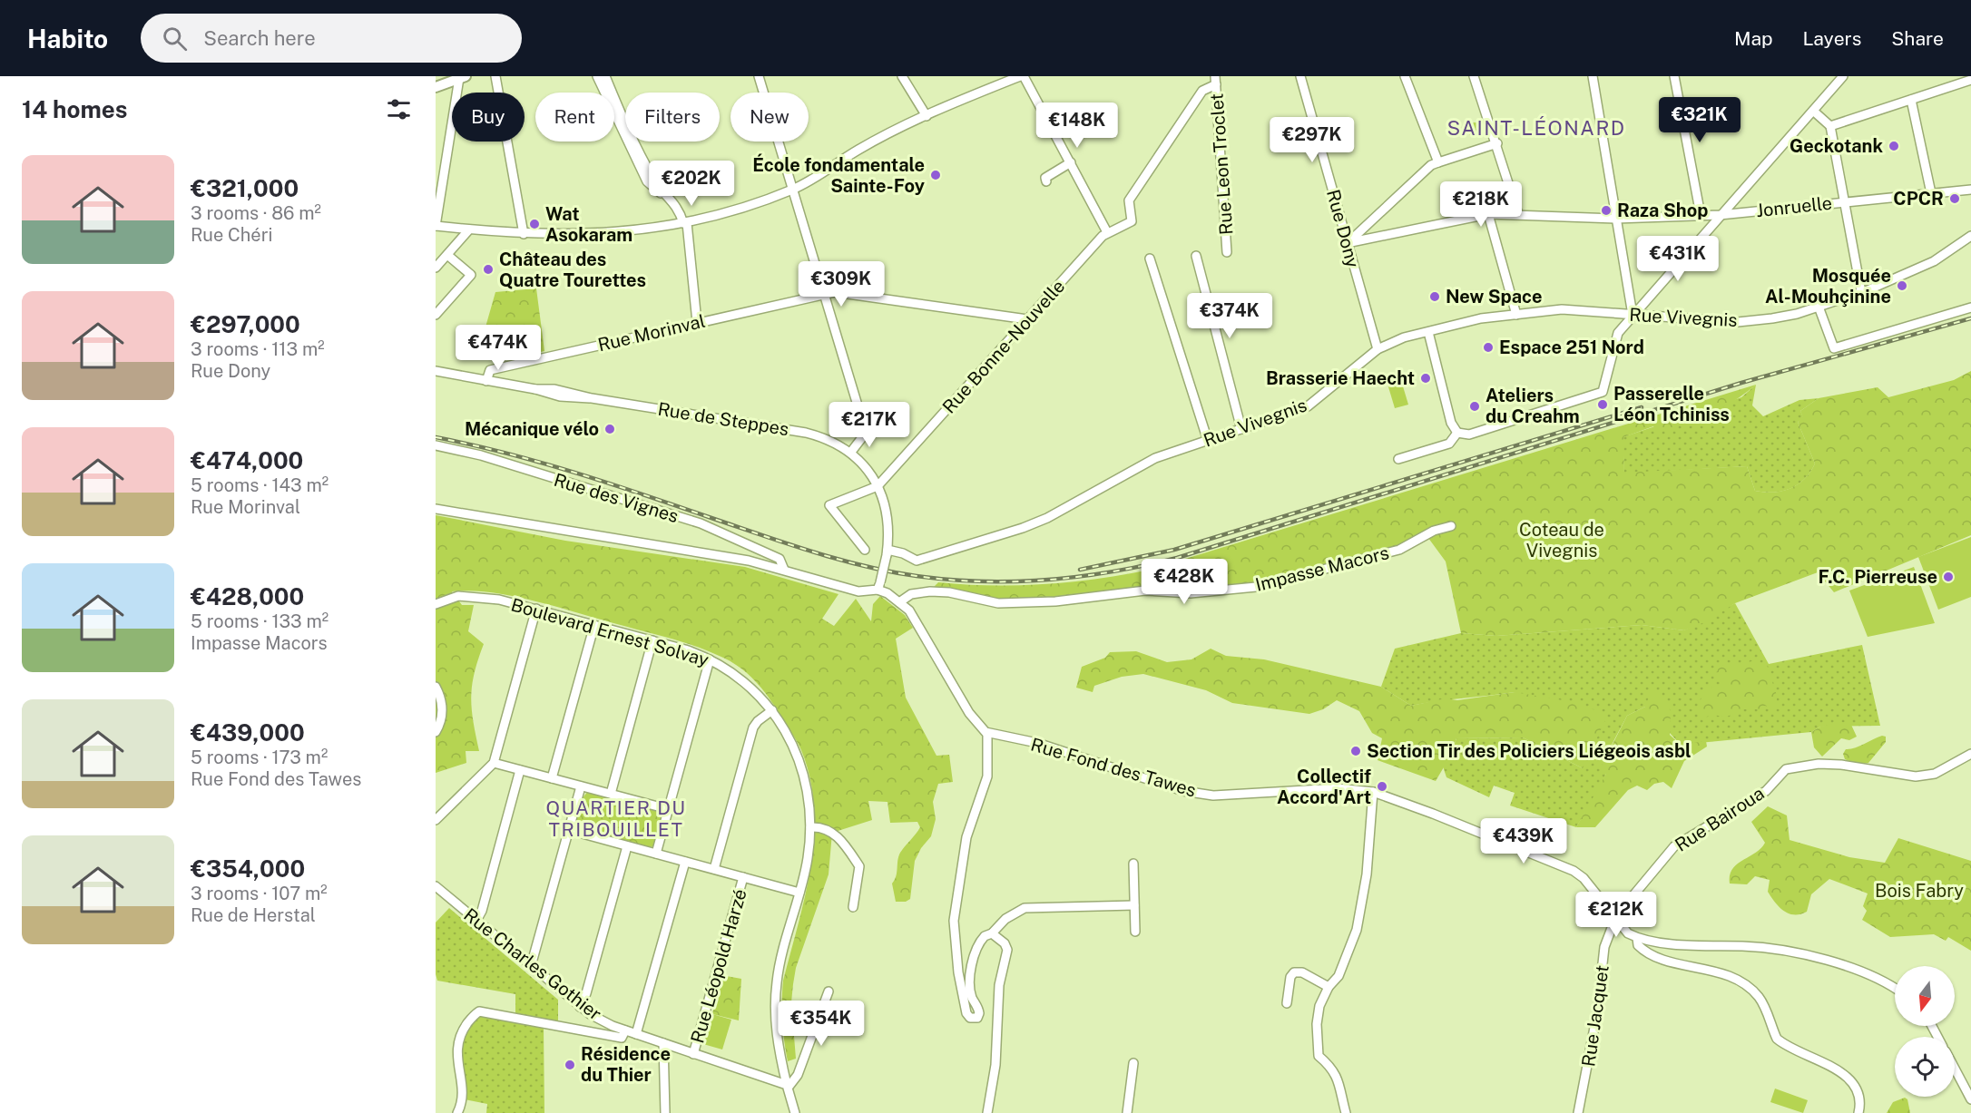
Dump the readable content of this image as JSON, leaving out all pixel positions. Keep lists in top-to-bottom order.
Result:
{
  "streets": {
    "street": [
      "Rue Leon Troclet",
      "Jonruelle",
      "Rue Dony",
      "Rue Vivegnis",
      "Rue Morinval",
      "Rue Bonne-Nouvelle",
      "Rue de Steppes",
      "Rue des Vignes",
      "Impasse Macors",
      "Boulevard Ernest Solvay",
      "Rue Fond des Tawes",
      "Rue Bairoua",
      "Rue Charles Gothier",
      "Rue Léopold Harzé",
      "Rue Jacquet"
    ]
  },
  "crossings": [
    ["Jonruelle", "Rue Dony"],
    ["Rue Dony", "Rue Vivegnis"],
    ["Rue Morinval", "Rue Bonne-Nouvelle"],
    ["Rue Morinval", "Rue de Steppes"],
    ["Boulevard Ernest Solvay", "Rue Charles Gothier"],
    ["Rue Fond des Tawes", "Rue Bairoua"],
    ["Rue Fond des Tawes", "Rue Jacquet"],
    ["Rue Bairoua", "Rue Jacquet"],
    ["Rue Charles Gothier", "Rue Léopold Harzé"]
  ],
  "districts": ["SAINT-LÉONARD", "QUARTIER DU TRIBOUILLET"],
  "parks": ["Coteau de Vivegnis", "Bois Fabry"],
  "places": [
    "Geckotank",
    "École fondamentale Sainte-Foy",
    "CPCR",
    "Raza Shop",
    "Wat Asokaram",
    "Château des Quatre Tourettes",
    "Mosquée Al-Mouhçinine",
    "New Space",
    "Espace 251 Nord",
    "Brasserie Haecht",
    "Passerelle Léon Tchiniss",
    "Ateliers du Creahm",
    "Mécanique vélo",
    "F.C. Pierreuse",
    "Section Tir des Policiers Liégeois asbl",
    "Collectif Accord'Art",
    "Résidence du Thier"
  ],
  "north": "bottom",
  "page": {
    "header": "Habito",
    "search": "Search here",
    "nav": ["Map", "Layers", "Share"],
    "heading": "14 homes",
    "chip": [
      "Buy",
      "Rent",
      "Filters",
      "New"
    ],
    "price": [
      "€321K",
      "€148K",
      "€297K",
      "€202K",
      "€218K",
      "€431K",
      "€309K",
      "€374K",
      "€474K",
      "€217K",
      "€428K",
      "€439K",
      "€212K",
      "€354K"
    ],
    "list": [
      {
        "name": "€321,000",
        "note": "3 rooms · 86 m² · Rue Chéri"
      },
      {
        "name": "€297,000",
        "note": "3 rooms · 113 m² · Rue Dony"
      },
      {
        "name": "€474,000",
        "note": "5 rooms · 143 m² · Rue Morinval"
      },
      {
        "name": "€428,000",
        "note": "5 rooms · 133 m² · Impasse Macors"
      },
      {
        "name": "€439,000",
        "note": "5 rooms · 173 m² · Rue Fond des Tawes"
      },
      {
        "name": "€354,000",
        "note": "3 rooms · 107 m² · Rue de Herstal"
      }
    ]
  }
}
